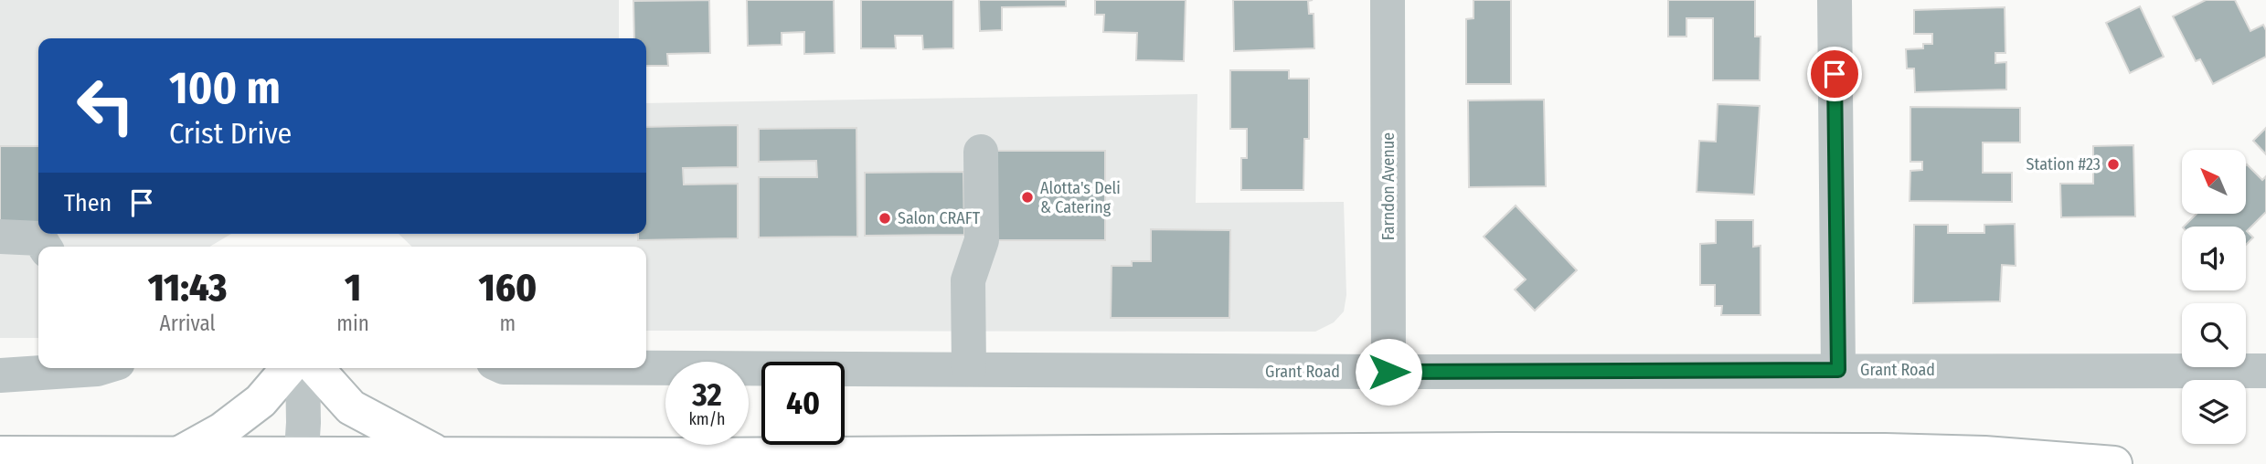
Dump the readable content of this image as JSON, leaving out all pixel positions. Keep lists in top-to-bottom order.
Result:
{
  "streets": {
    "street": ["Farndon Avenue", "Grant Road"]
  },
  "crossings": [
    ["Farndon Avenue", "Grant Road"]
  ],
  "places": ["Station #23", "Alotta's Deli & Catering", "Salon CRAFT"],
  "north": "top left",
  "page": {
    "turn": ["100 m", "Crist Drive"],
    "then": "Then",
    "eta": [
      "11:43",
      "Arrival",
      "1",
      "min",
      "160",
      "m"
    ],
    "speed": "32 km/h",
    "limit": "40"
  }
}
